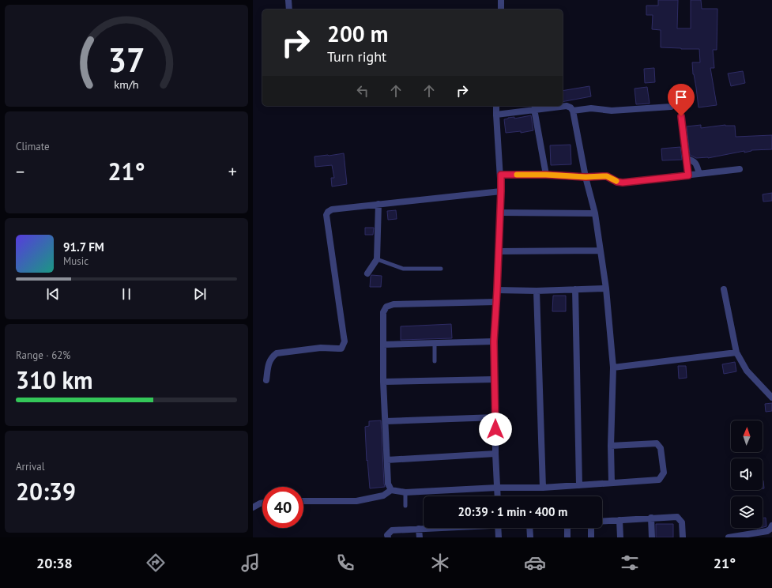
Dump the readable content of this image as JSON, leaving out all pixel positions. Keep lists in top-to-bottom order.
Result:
{
  "north": "top",
  "page": {
    "turn": ["200 m", "Turn right"],
    "tile": [
      "Climate",
      ["Range · 62%", "310 km"],
      ["Arrival", "20:39"]
    ],
    "heat": ["−", "21°", "+"],
    "song": ["91.7 FM", "Music"],
    "limit": "40",
    "trip": "20:39 · 1 min · 400 m",
    "tabs": ["20:38", "21°"],
    "gauge": ["37", "km/h"]
  }
}
